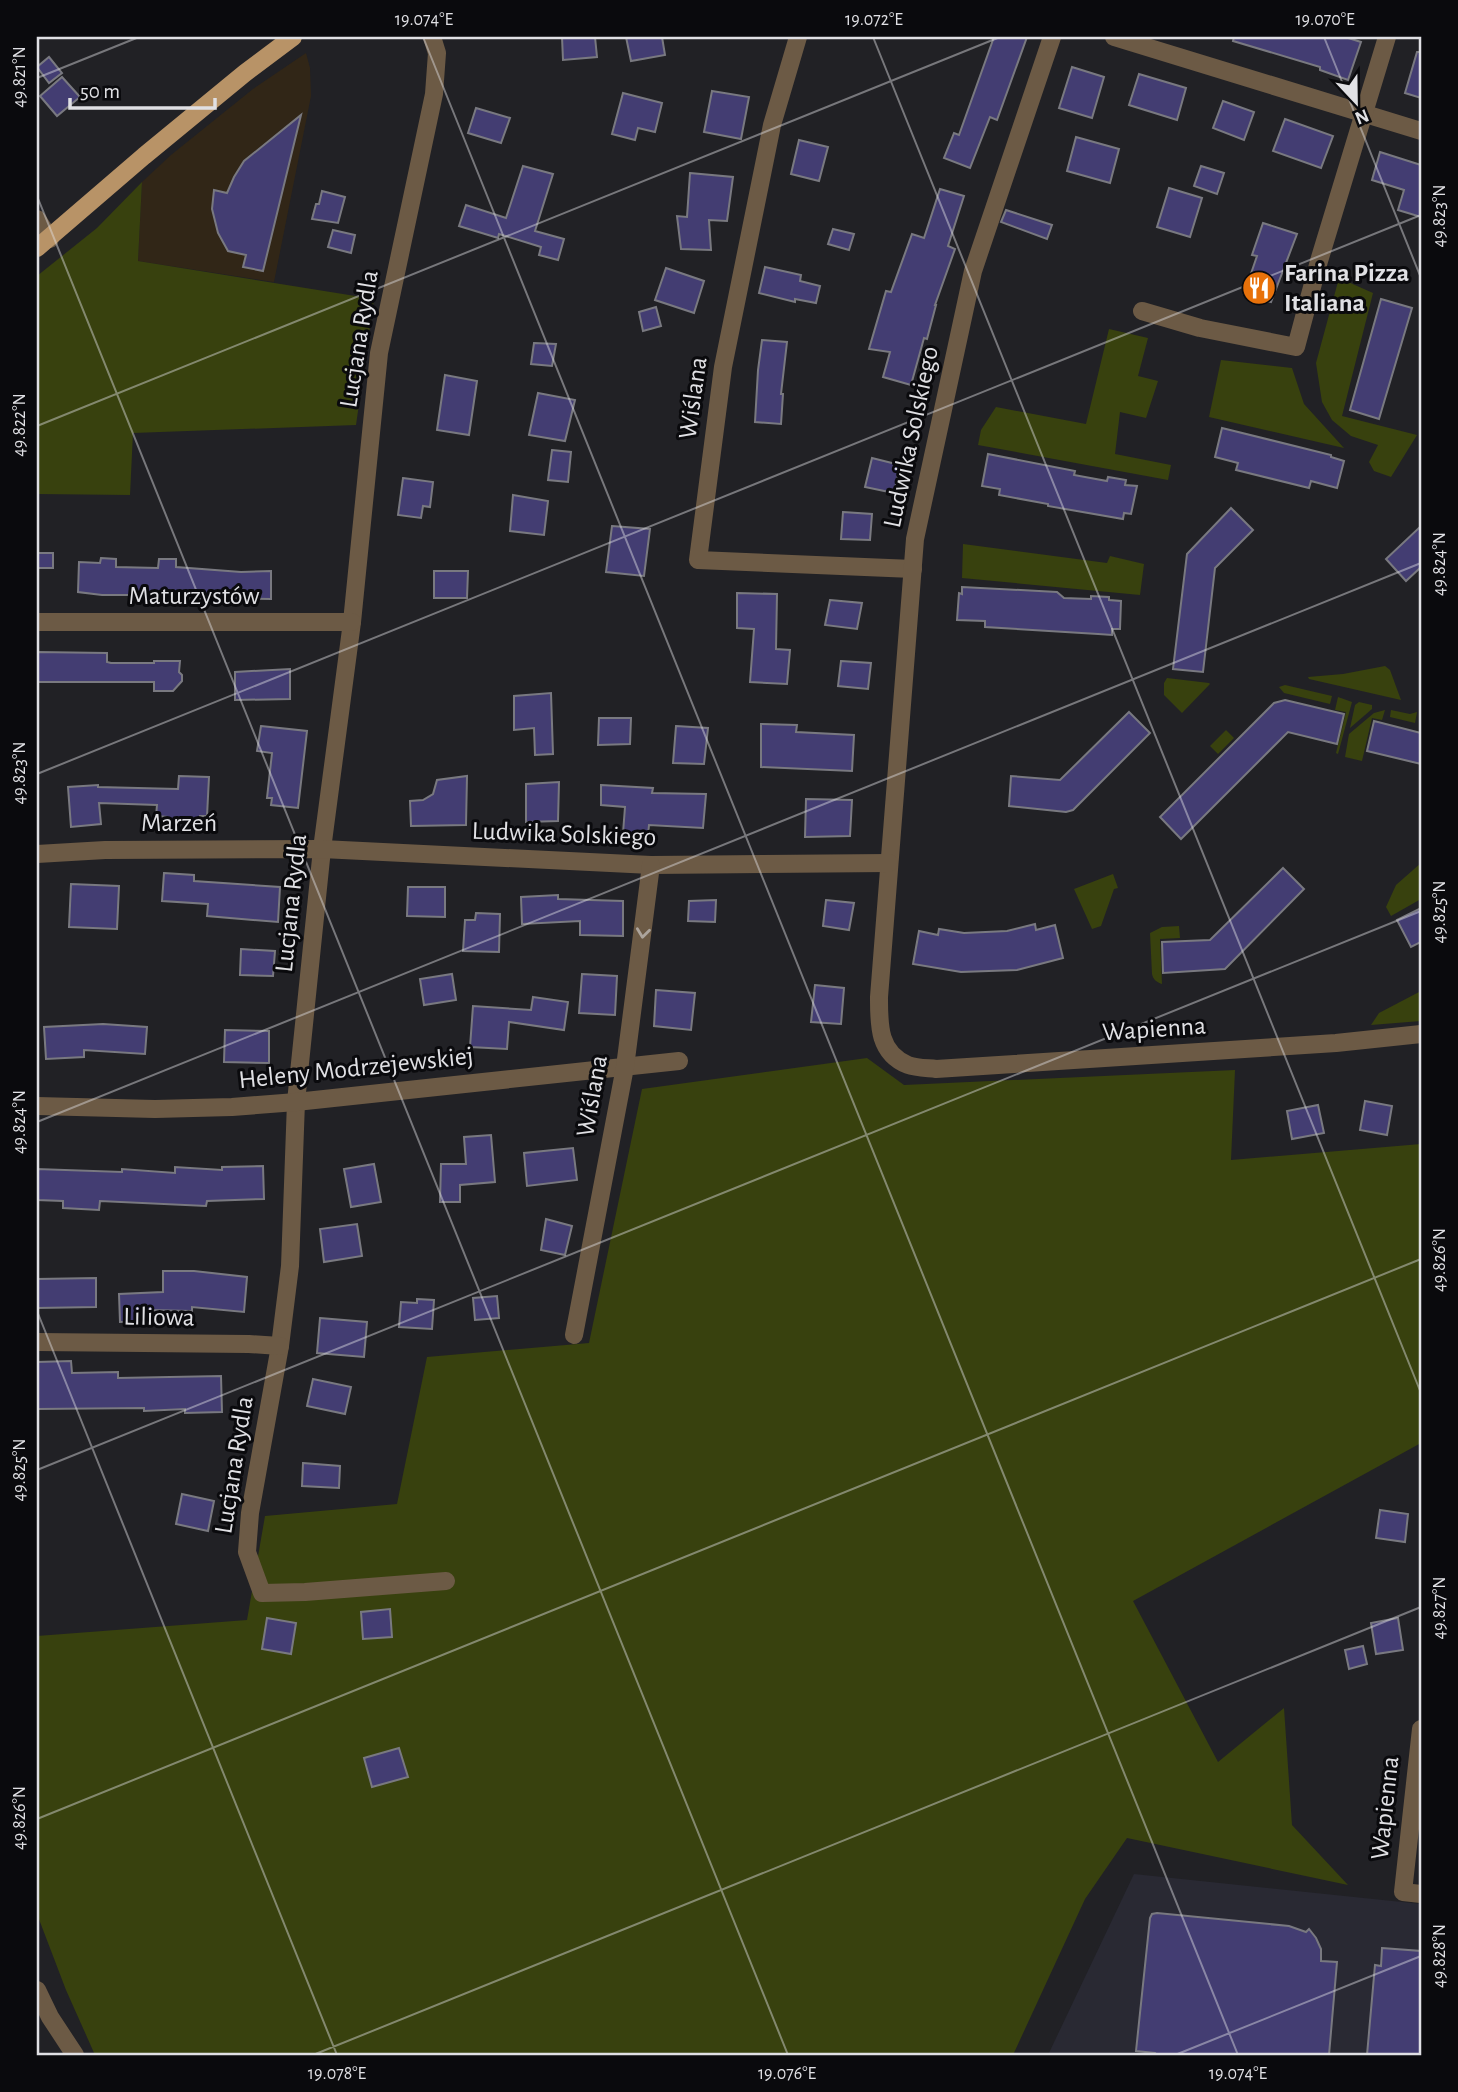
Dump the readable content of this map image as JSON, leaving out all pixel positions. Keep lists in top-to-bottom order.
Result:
{
  "streets": {
    "street": [
      "Lucjana Rydla",
      "Wiślana",
      "Ludwika Solskiego",
      "Maturzystów",
      "Marzeń",
      "Wapienna",
      "Heleny Modrzejewskiej",
      "Liliowa"
    ]
  },
  "crossings": [
    ["Lucjana Rydla", "Ludwika Solskiego"],
    ["Lucjana Rydla", "Maturzystów"],
    ["Lucjana Rydla", "Marzeń"],
    ["Lucjana Rydla", "Heleny Modrzejewskiej"],
    ["Lucjana Rydla", "Liliowa"],
    ["Wiślana", "Ludwika Solskiego"],
    ["Wiślana", "Heleny Modrzejewskiej"],
    ["Ludwika Solskiego", "Marzeń"],
    ["Ludwika Solskiego", "Wapienna"]
  ],
  "places": {
    "restaurant": ["Farina Pizza Italiana"]
  },
  "scale_bar": "50 m",
  "north": "bottom",
  "coordinates": [
    "19.074°E",
    "19.072°E",
    "19.070°E",
    "49.821°N",
    "49.823°N",
    "49.822°N",
    "49.824°N",
    "49.825°N",
    "49.826°N",
    "49.827°N",
    "49.828°N",
    "19.078°E",
    "19.076°E"
  ]
}
